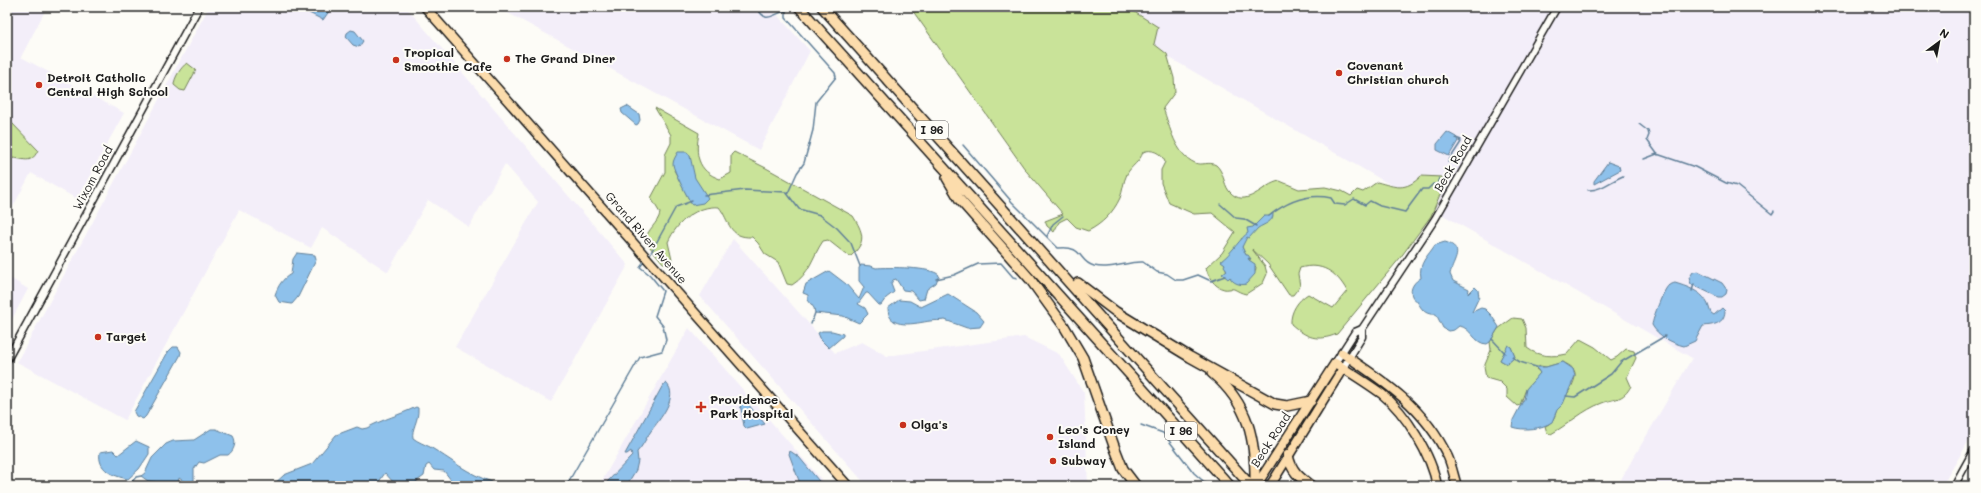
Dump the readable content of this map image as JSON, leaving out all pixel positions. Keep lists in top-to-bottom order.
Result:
{
  "streets": {
    "highway": ["I 96"],
    "main road": ["Beck Road", "Grand River Avenue"],
    "street": ["Wixom Road"]
  },
  "places": {
    "other": [
      "The Grand Diner",
      "Tropical Smoothie Cafe",
      "Covenant Christian church",
      "Detroit Catholic Central High School",
      "Target",
      "Olga's",
      "Leo's Coney Island",
      "Subway"
    ],
    "health": ["Providence Park Hospital"]
  },
  "north": "top right"
}
